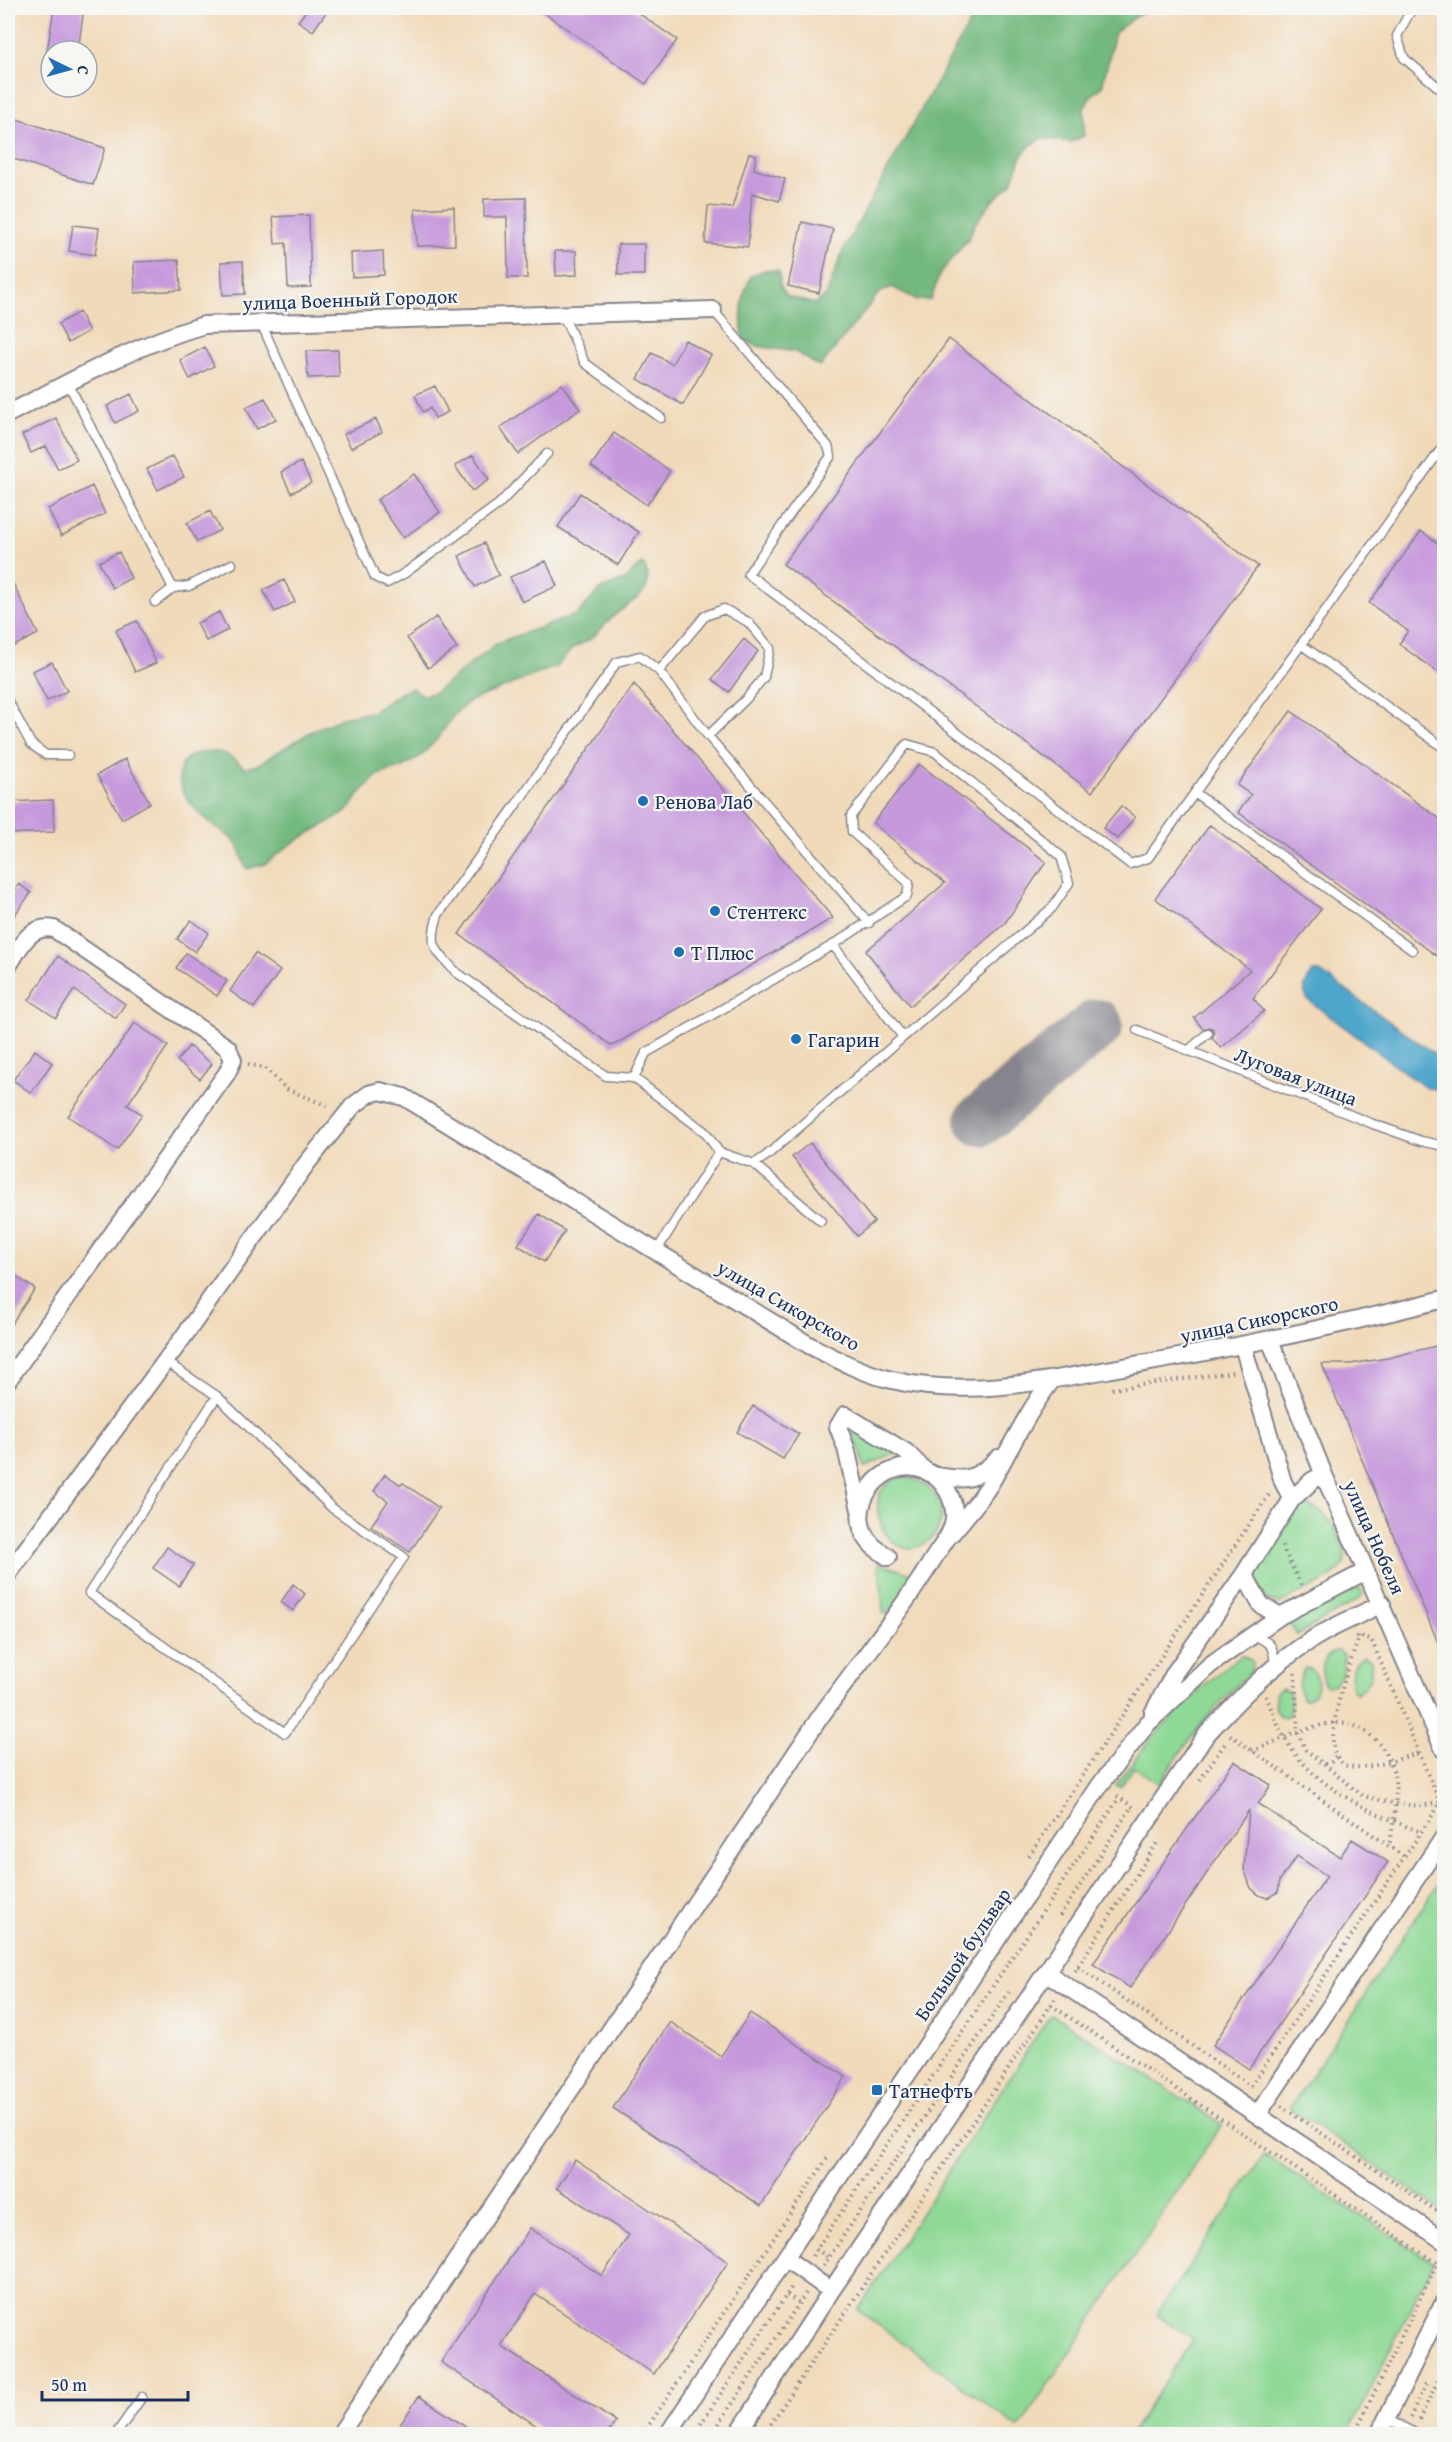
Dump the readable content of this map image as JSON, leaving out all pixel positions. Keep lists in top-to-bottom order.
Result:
{
  "streets": {
    "street": [
      "улица Военный Городок",
      "улица Сикорского",
      "улица Нобеля",
      "Большой бульвар"
    ],
    "lane": ["Луговая улица"]
  },
  "crossings": [
    ["улица Сикорского", "улица Нобеля"],
    ["улица Нобеля", "Большой бульвар"]
  ],
  "places": {
    "other": [
      "Ренова Лаб",
      "Стентекс",
      "Т Плюс",
      "Гагарин"
    ],
    "transit": ["Татнефть"]
  },
  "scale_bar": "50 m",
  "north": "right"
}
